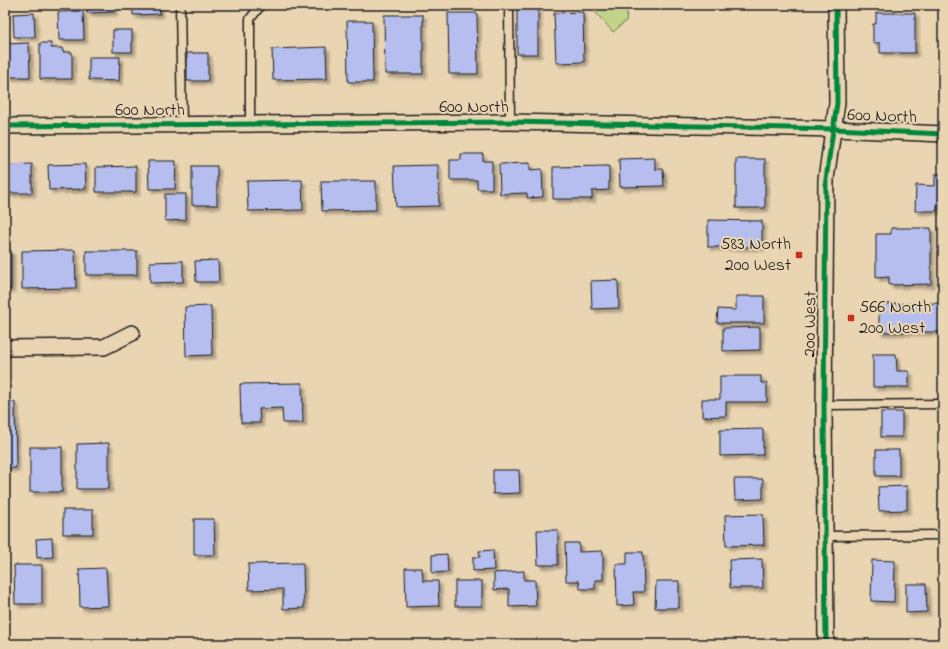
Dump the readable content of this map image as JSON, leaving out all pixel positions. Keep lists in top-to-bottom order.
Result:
{
  "streets": {
    "street": ["600 North", "200 West"]
  },
  "crossings": [
    ["600 North", "200 West"]
  ],
  "places": {
    "transit": ["583 North 200 West", "566 North 200 West"]
  }
}
